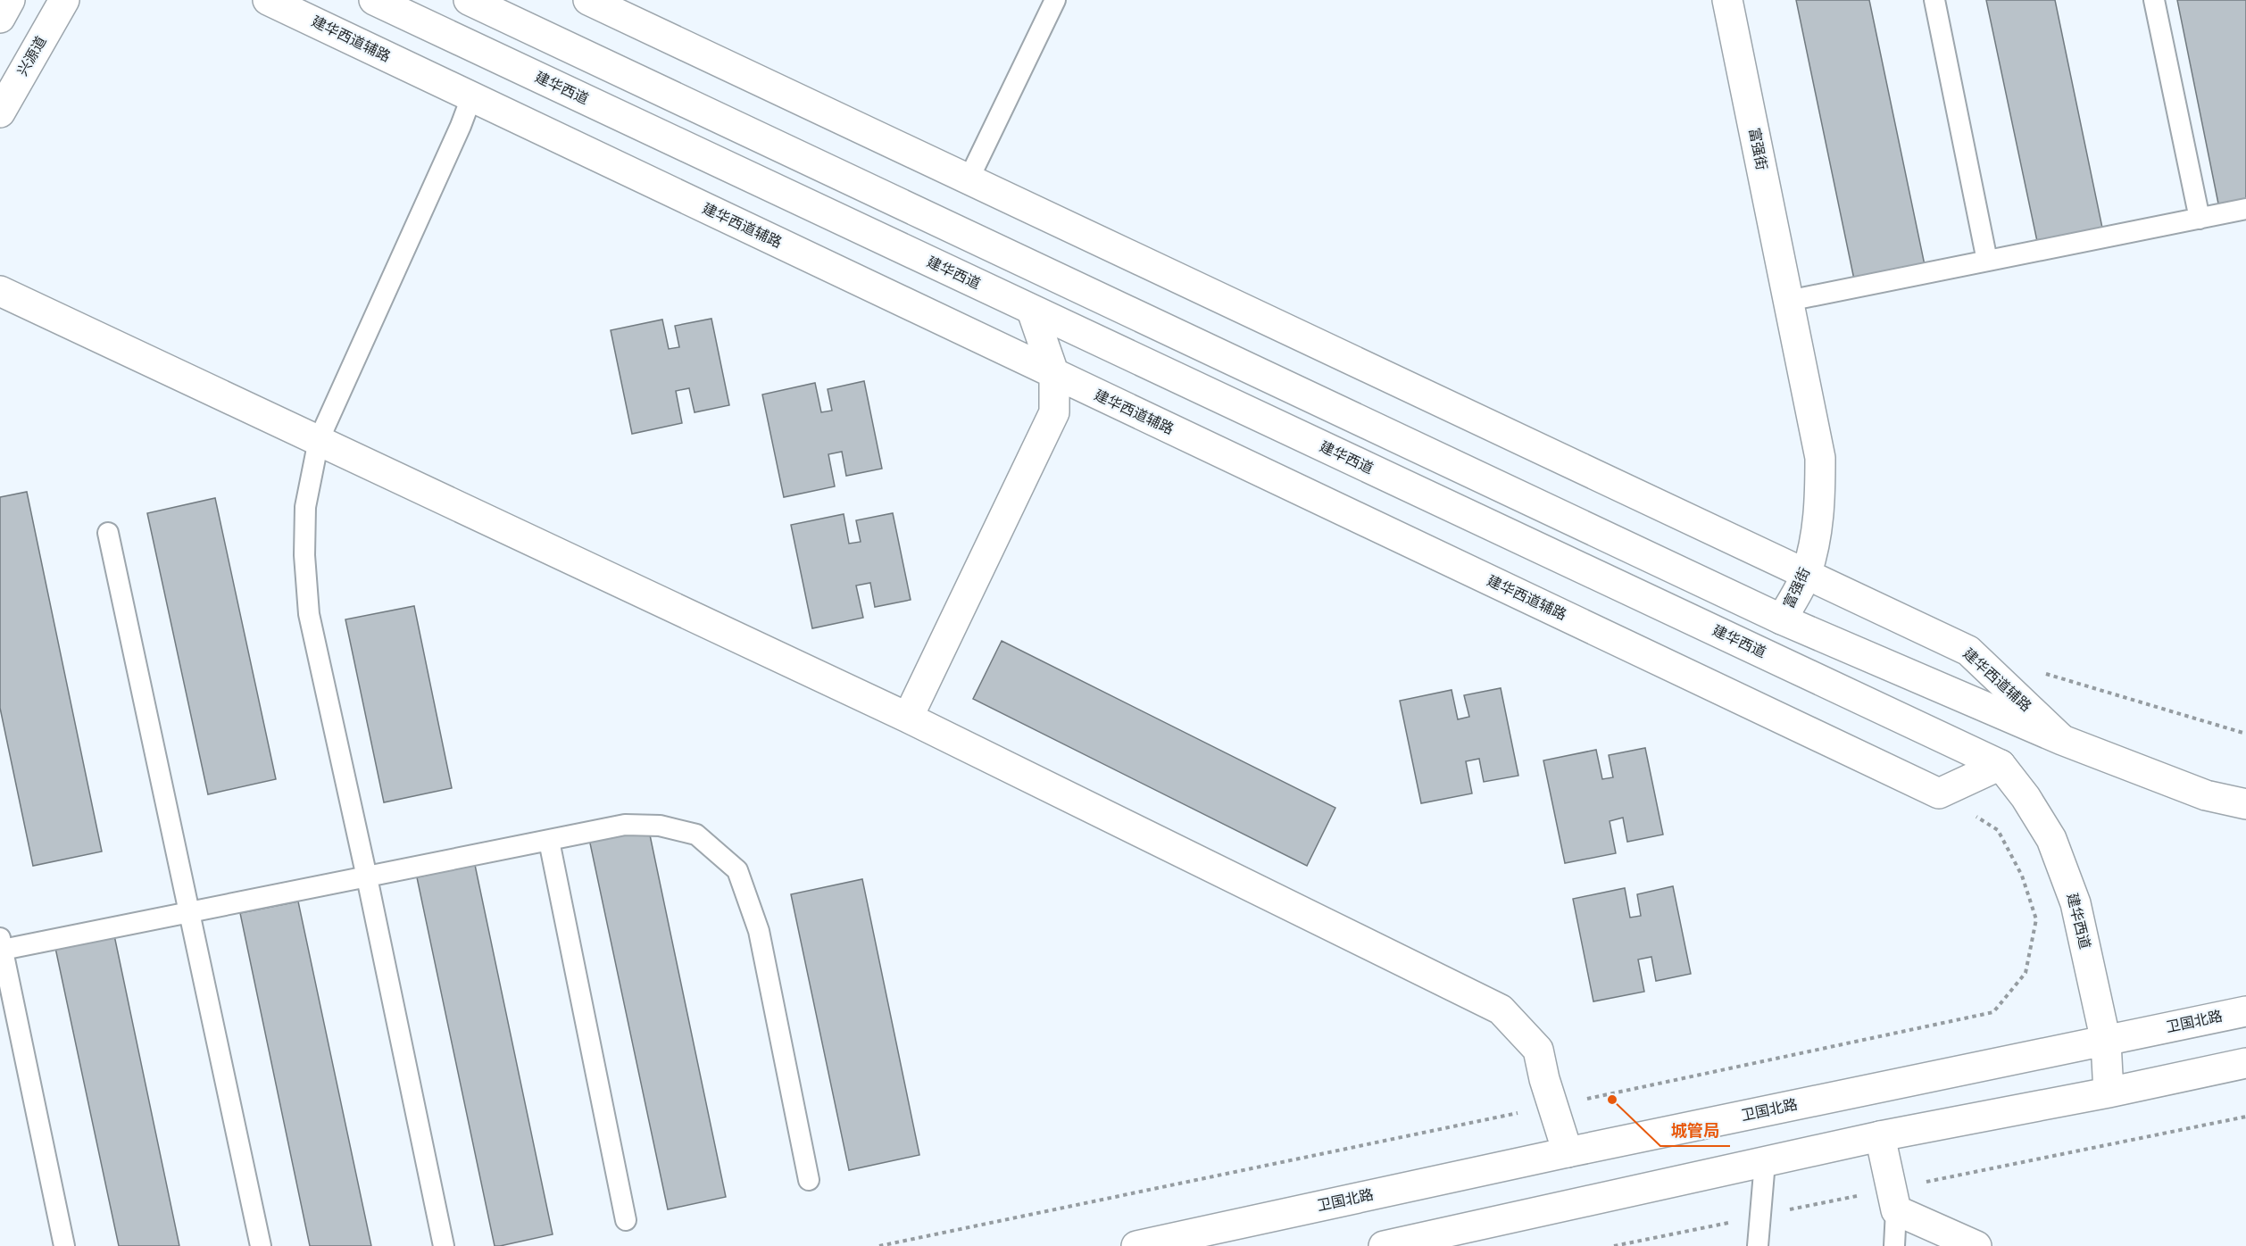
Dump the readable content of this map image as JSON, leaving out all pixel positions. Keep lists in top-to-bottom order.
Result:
{
  "streets": {
    "street": [
      "建华西道辅路",
      "兴源道",
      "建华西道",
      "富强街",
      "卫国北路"
    ]
  },
  "crossings": [
    ["建华西道辅路", "建华西道"],
    ["建华西道辅路", "富强街"],
    ["建华西道", "卫国北路"]
  ],
  "places": ["城管局"]
}
